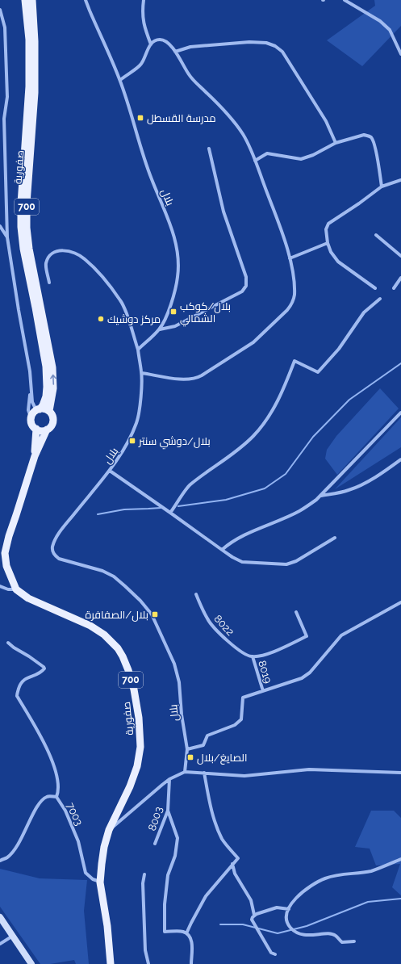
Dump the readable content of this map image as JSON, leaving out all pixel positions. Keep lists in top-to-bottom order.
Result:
{
  "streets": {
    "main road": ["صفورية", "700"],
    "street": [
      "بلال",
      "8022",
      "8019",
      "7003",
      "8003"
    ]
  },
  "crossings": [
    ["صفورية", "700"],
    ["صفورية", "7003"],
    ["8022", "8019"]
  ],
  "places": {
    "transit": [
      "مدرسة القسطل",
      "بلال/كوكب الشمالي",
      "بلال/دوشي سنتر",
      "بلال/الصفافرة",
      "الصايغ/بلال"
    ],
    "other": ["مركز دوشيك"]
  }
}
